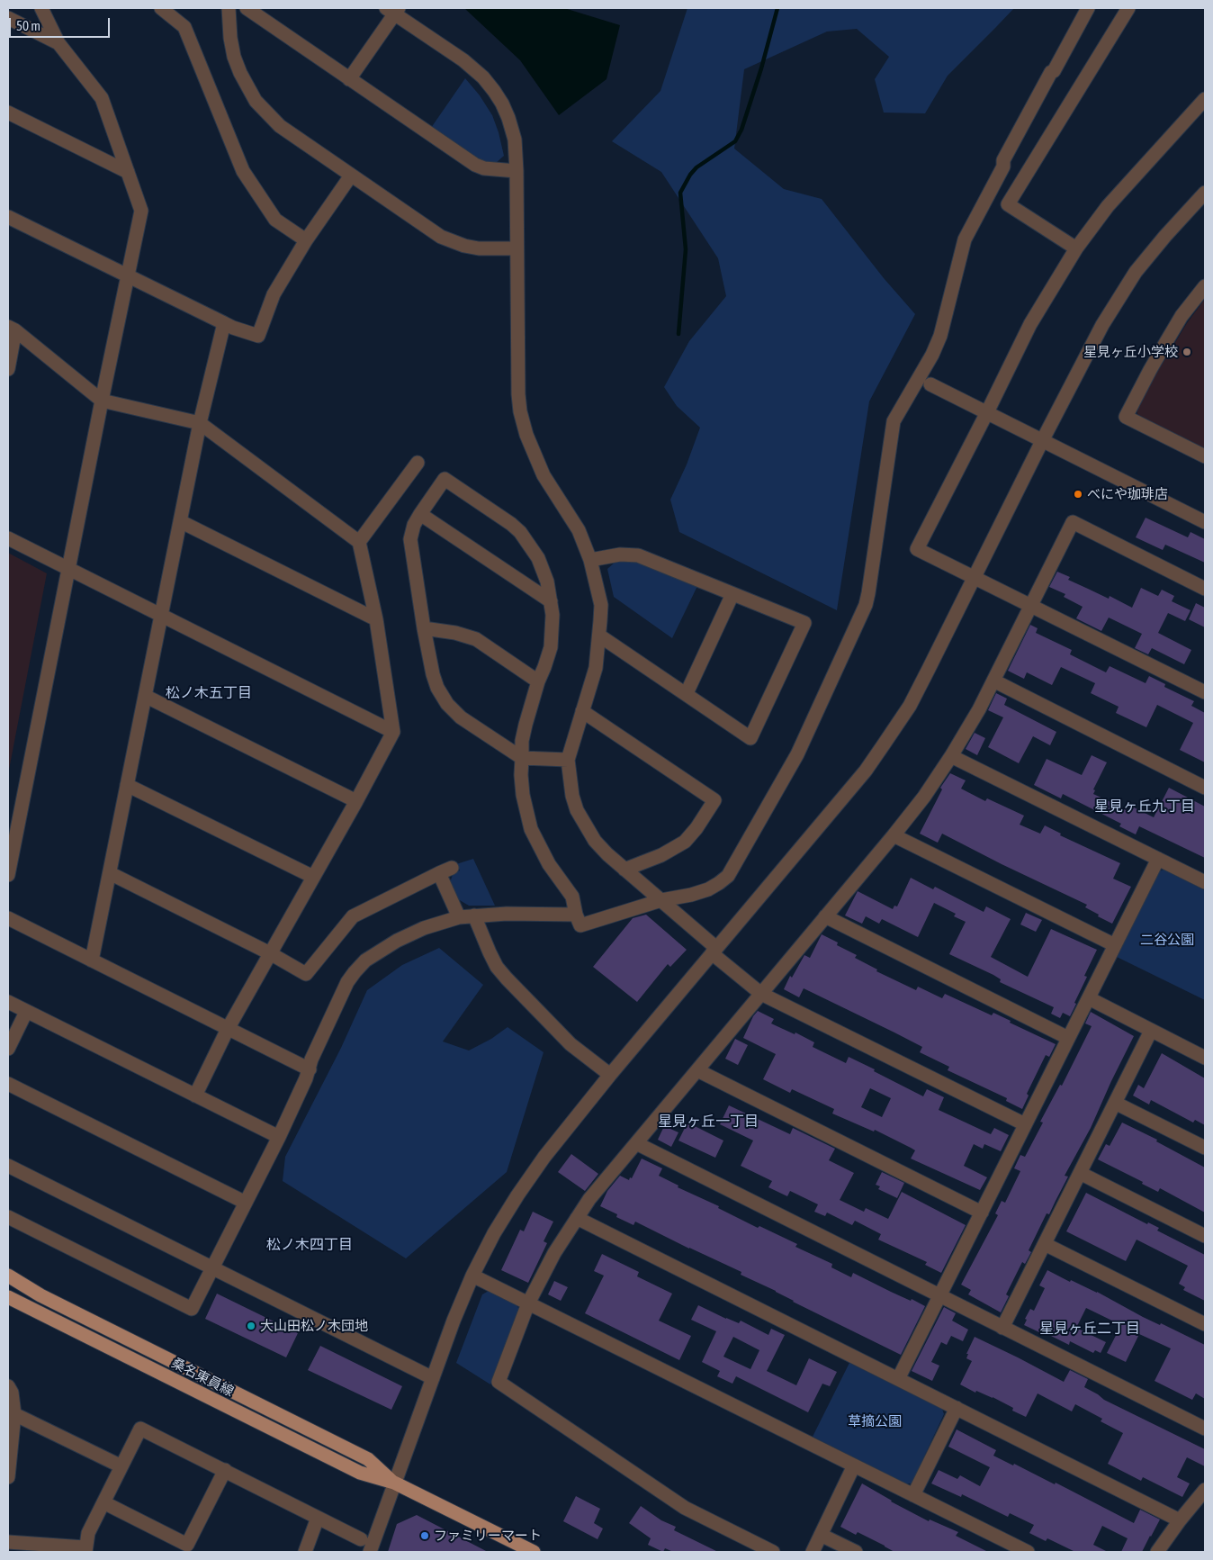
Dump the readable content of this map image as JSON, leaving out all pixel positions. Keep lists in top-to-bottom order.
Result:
{
  "streets": {
    "main road": ["桑名東員線"]
  },
  "districts": [
    "松ノ木五丁目",
    "星見ヶ丘九丁目",
    "星見ヶ丘一丁目",
    "松ノ木四丁目",
    "星見ヶ丘二丁目"
  ],
  "parks": ["二谷公園", "草摘公園"],
  "places": [
    "星見ヶ丘小学校",
    "べにや珈琲店",
    "大山田松ノ木団地",
    "ファミリーマート"
  ],
  "scale_bar": "50 m"
}
